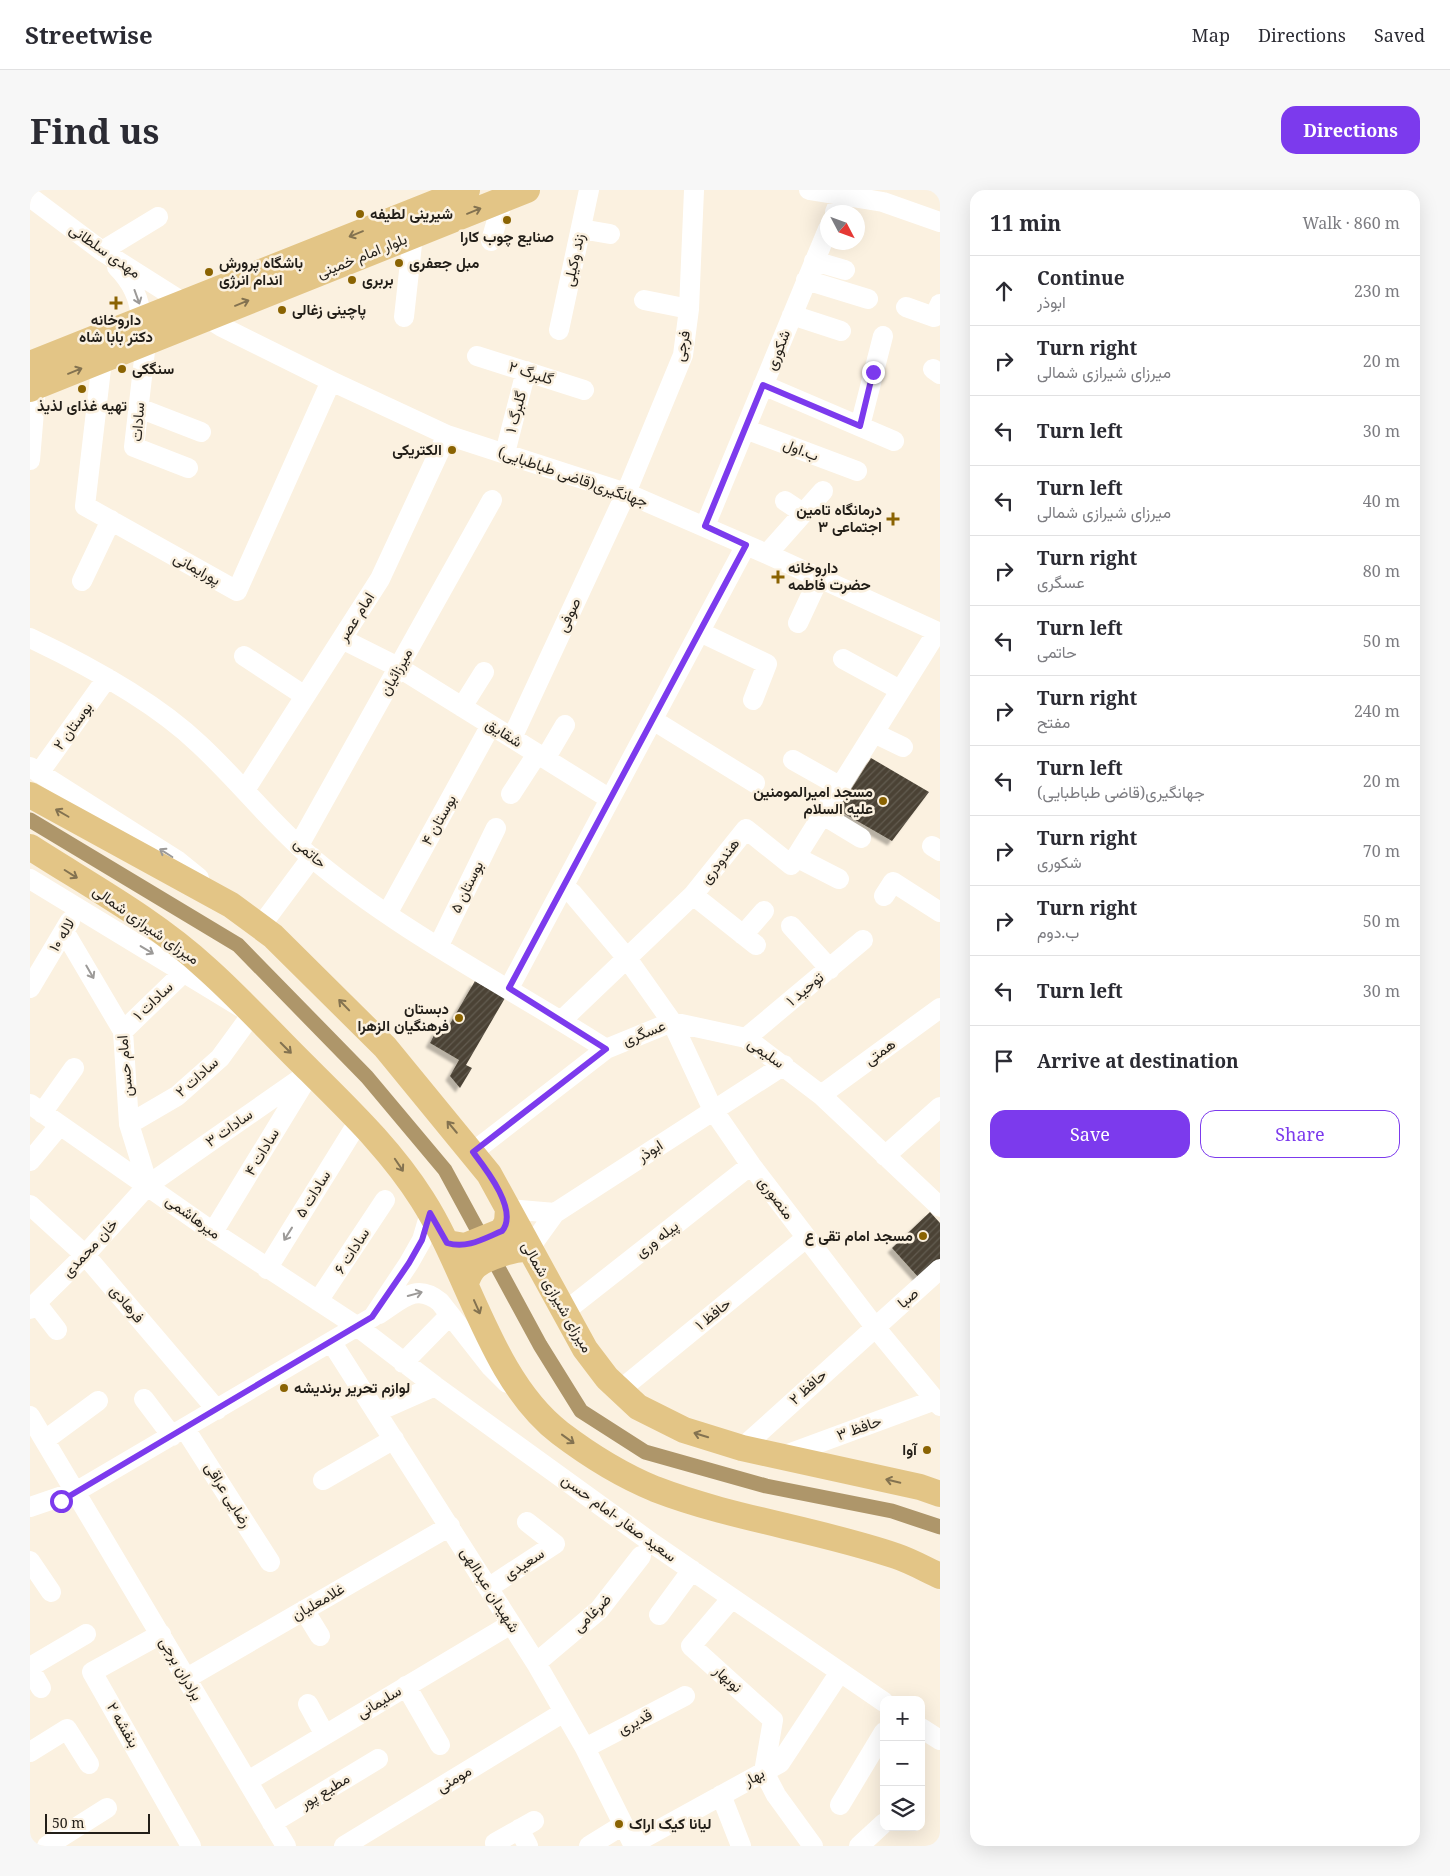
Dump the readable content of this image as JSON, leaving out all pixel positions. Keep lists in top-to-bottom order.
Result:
{
  "streets": {
    "main road": ["بلوار امام خمینی", "میرزای شیرازی شمالی"],
    "street": [
      "مهدی سلطانی",
      "زند وکیلی",
      "فرجی",
      "شکوری",
      "گلبرگ ۲",
      "گلبرگ ۱",
      "سادات",
      "ب.اول",
      "جهانگیری(قاضی طباطبایی)",
      "پورایمانی",
      "صوفی",
      "امام عصر",
      "میرزائیان",
      "بوستان ۲",
      "شقایق",
      "بوستان ۴",
      "حاتمی",
      "هندودری",
      "بوستان ۵",
      "لاله ۱۰",
      "توحید ۱",
      "سادات ۱",
      "عسگری",
      "همتی",
      "سلیمی",
      "امام حسن",
      "سادات ۲",
      "سادات ۳",
      "ابوذر",
      "سادات ۴",
      "سادات ۵",
      "منصوری",
      "میرهاشمی",
      "پیله وری",
      "خان محمدی",
      "سادات ۶",
      "صبا",
      "فرهادی",
      "حافظ ۱",
      "حافظ ۲",
      "حافظ ۳",
      "رضایی عراقی",
      "سعید صفار -امام حسن",
      "سعیدی",
      "شهیدان عبدالهی",
      "غلامعلیان",
      "ضرغامی",
      "برادران برجی",
      "نوبهار",
      "سلیمانی",
      "قدیری",
      "بنفشه ۲",
      "بهار",
      "مومنی",
      "مطیع پور"
    ]
  },
  "crossings": [
    ["مهدی سلطانی", "بلوار امام خمینی"],
    ["مهدی سلطانی", "سادات"],
    ["مهدی سلطانی", "جهانگیری(قاضی طباطبایی)"],
    ["بلوار امام خمینی", "سادات"],
    ["بلوار امام خمینی", "جهانگیری(قاضی طباطبایی)"],
    ["بلوار امام خمینی", "پورایمانی"],
    ["فرجی", "جهانگیری(قاضی طباطبایی)"],
    ["فرجی", "صوفی"],
    ["شکوری", "ب.اول"],
    ["شکوری", "جهانگیری(قاضی طباطبایی)"],
    ["گلبرگ ۲", "گلبرگ ۱"],
    ["گلبرگ ۱", "جهانگیری(قاضی طباطبایی)"],
    ["جهانگیری(قاضی طباطبایی)", "پورایمانی"],
    ["جهانگیری(قاضی طباطبایی)", "صوفی"],
    ["جهانگیری(قاضی طباطبایی)", "امام عصر"],
    ["صوفی", "شقایق"],
    ["امام عصر", "شقایق"],
    ["امام عصر", "حاتمی"],
    ["میرزائیان", "شقایق"],
    ["میرزائیان", "حاتمی"],
    ["میرزائیان", "میرزای شیرازی شمالی"],
    ["بوستان ۲", "حاتمی"],
    ["بوستان ۲", "میرزای شیرازی شمالی"],
    ["شقایق", "بوستان ۴"],
    ["بوستان ۴", "حاتمی"],
    ["حاتمی", "هندودری"],
    ["حاتمی", "بوستان ۵"],
    ["حاتمی", "عسگری"],
    ["میرزای شیرازی شمالی", "لاله ۱۰"],
    ["میرزای شیرازی شمالی", "سادات ۱"],
    ["میرزای شیرازی شمالی", "عسگری"],
    ["میرزای شیرازی شمالی", "سادات ۲"],
    ["میرزای شیرازی شمالی", "سادات ۳"],
    ["میرزای شیرازی شمالی", "ابوذر"],
    ["میرزای شیرازی شمالی", "سادات ۴"],
    ["میرزای شیرازی شمالی", "سادات ۵"],
    ["میرزای شیرازی شمالی", "پیله وری"],
    ["میرزای شیرازی شمالی", "حافظ ۱"],
    ["میرزای شیرازی شمالی", "حافظ ۲"],
    ["میرزای شیرازی شمالی", "حافظ ۳"],
    ["لاله ۱۰", "امام حسن"],
    ["توحید ۱", "سلیمی"],
    ["سادات ۱", "امام حسن"],
    ["عسگری", "سلیمی"],
    ["عسگری", "منصوری"],
    ["همتی", "سلیمی"],
    ["سلیمی", "ابوذر"],
    ["سلیمی", "منصوری"],
    ["امام حسن", "سادات ۲"],
    ["امام حسن", "سادات ۳"],
    ["امام حسن", "میرهاشمی"],
    ["امام حسن", "خان محمدی"],
    ["سادات ۳", "سادات ۴"],
    ["سادات ۳", "میرهاشمی"],
    ["سادات ۳", "خان محمدی"],
    ["ابوذر", "منصوری"],
    ["سادات ۴", "میرهاشمی"],
    ["سادات ۵", "میرهاشمی"],
    ["منصوری", "پیله وری"],
    ["منصوری", "صبا"],
    ["منصوری", "حافظ ۱"],
    ["منصوری", "حافظ ۲"],
    ["منصوری", "حافظ ۳"],
    ["میرهاشمی", "خان محمدی"],
    ["میرهاشمی", "سادات ۶"],
    ["میرهاشمی", "سعید صفار -امام حسن"],
    ["خان محمدی", "فرهادی"],
    ["صبا", "حافظ ۲"],
    ["سعید صفار -امام حسن", "نوبهار"],
    ["سعید صفار -امام حسن", "بهار"],
    ["سعیدی", "شهیدان عبدالهی"],
    ["شهیدان عبدالهی", "غلامعلیان"],
    ["شهیدان عبدالهی", "ضرغامی"],
    ["شهیدان عبدالهی", "سلیمانی"],
    ["شهیدان عبدالهی", "قدیری"],
    ["شهیدان عبدالهی", "بهار"],
    ["شهیدان عبدالهی", "مومنی"],
    ["غلامعلیان", "برادران برجی"],
    ["برادران برجی", "سلیمانی"],
    ["برادران برجی", "بنفشه ۲"],
    ["برادران برجی", "مطیع پور"],
    ["نوبهار", "بهار"]
  ],
  "one_way": ["امام حسن"],
  "places": {
    "other": [
      "شیرینی لطیفه",
      "صنایع چوب کارا",
      "مبل جعفری",
      "باشگاه پرورش اندام انرژی",
      "بربری",
      "پاچینی زغالی",
      "سنگکی",
      "تهیه غذای لذیذ",
      "الکتریکی",
      "مسجد امیرالمومنین علیه السلام",
      "دبستان فرهنگیان الزهرا",
      "مسجد امام تقی ع",
      "لوازم تحریر برندیشه",
      "آوا",
      "لیانا کیک اراک"
    ],
    "health": ["داروخانه دکتر بابا شاه", "درمانگاه تامین اجتماعی ۳", "داروخانه حضرت فاطمه"]
  },
  "scale_bar": "50 m",
  "north": "bottom right",
  "page": {
    "header": "Streetwise",
    "nav": ["Map", "Directions", "Saved"],
    "buttons": [
      "Directions",
      ["Save", "Share"]
    ],
    "title": "Find us",
    "heading": ["11 min", "Walk · 860 m"],
    "list": [
      ["Continue", "ابوذر", "230 m"],
      ["Turn right", "میرزای شیرازی شمالی", "20 m"],
      ["Turn left", "30 m"],
      ["Turn left", "میرزای شیرازی شمالی", "40 m"],
      ["Turn right", "عسگری", "80 m"],
      ["Turn left", "حاتمی", "50 m"],
      ["Turn right", "مفتح", "240 m"],
      ["Turn left", "جهانگیری(قاضی طباطبایی)", "20 m"],
      ["Turn right", "شکوری", "70 m"],
      ["Turn right", "ب.دوم", "50 m"],
      ["Turn left", "30 m"],
      "Arrive at destination"
    ],
    "map_buttons": ["+", "−"],
    "scale": "50 m"
  }
}
